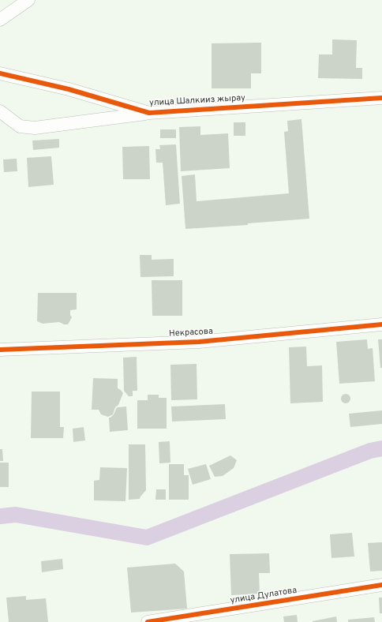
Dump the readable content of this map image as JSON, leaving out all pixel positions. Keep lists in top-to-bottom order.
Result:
{
  "streets": {
    "street": ["улица Шалкииз жырау", "Некрасова", "улица Дулатова"]
  }
}
